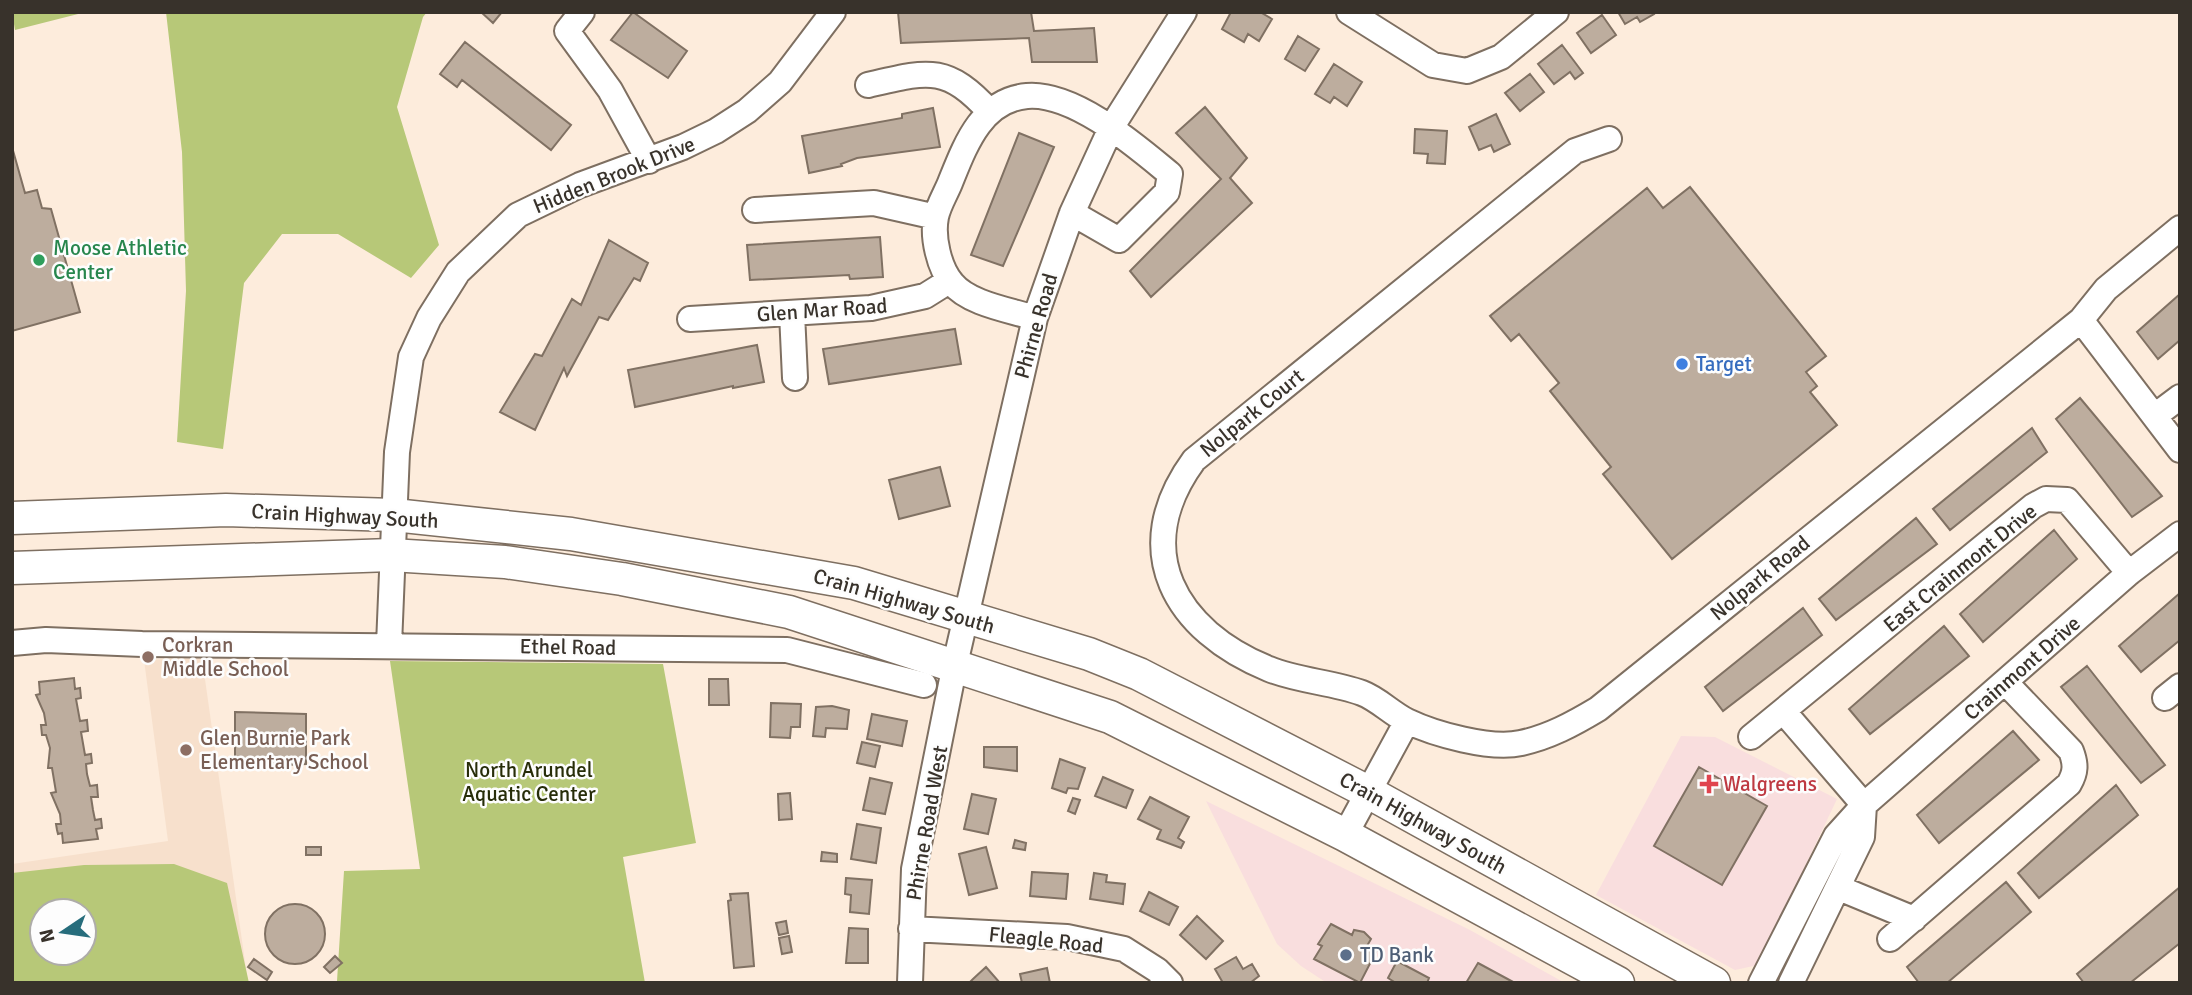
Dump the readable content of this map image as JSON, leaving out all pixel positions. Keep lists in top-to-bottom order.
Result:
{
  "streets": {
    "main road": ["Crain Highway South"],
    "street": [
      "Hidden Brook Drive",
      "Glen Mar Road",
      "Phirne Road",
      "Nolpark Court",
      "East Crainmont Drive",
      "Nolpark Road",
      "Ethel Road",
      "Crainmont Drive",
      "Phirne Road West",
      "Fleagle Road"
    ]
  },
  "crossings": [
    ["Hidden Brook Drive", "Crain Highway South"],
    ["Hidden Brook Drive", "Ethel Road"],
    ["Phirne Road", "Crain Highway South"],
    ["Phirne Road", "Phirne Road West"],
    ["Nolpark Court", "Nolpark Road"],
    ["Crain Highway South", "Phirne Road West"],
    ["East Crainmont Drive", "Crainmont Drive"],
    ["Phirne Road West", "Fleagle Road"]
  ],
  "parks": ["North Arundel Aquatic Center"],
  "places": {
    "other": [
      "Moose Athletic Center",
      "Target",
      "Corkran Middle School",
      "Glen Burnie Park Elementary School",
      "TD Bank"
    ],
    "health": ["Walgreens"]
  },
  "north": "left"
}
